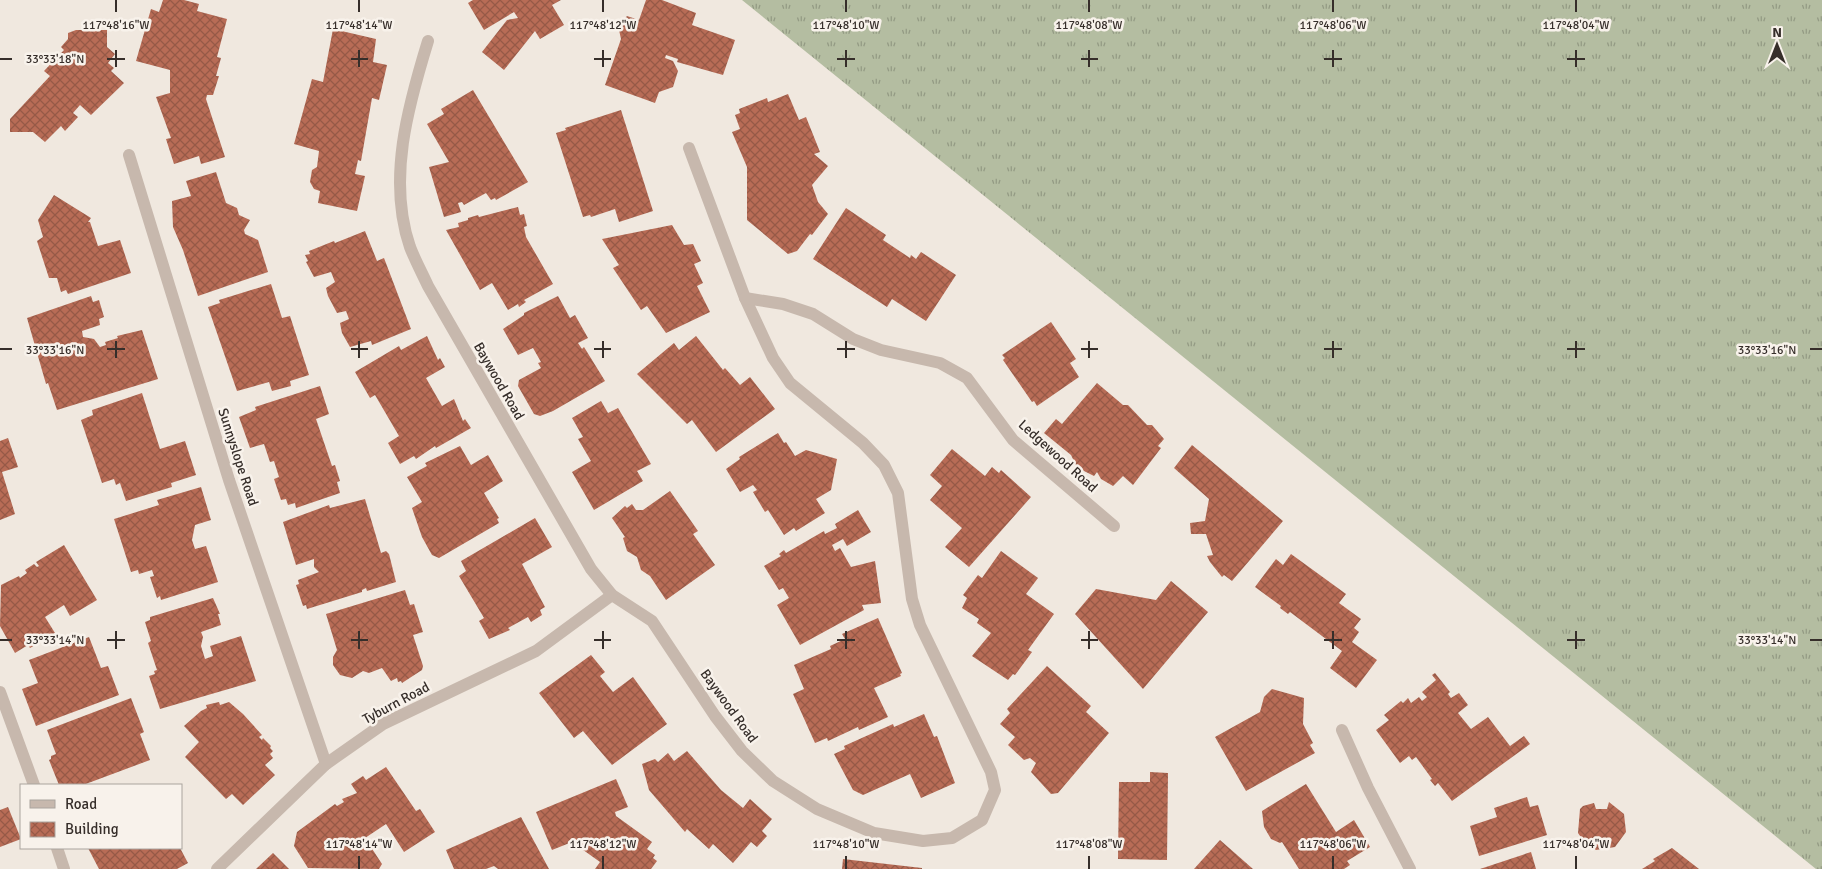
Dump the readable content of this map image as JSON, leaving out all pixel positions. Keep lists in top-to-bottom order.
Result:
{
  "streets": {
    "street": [
      "Baywood Road",
      "Ledgewood Road",
      "Sunnyslope Road",
      "Tyburn Road"
    ]
  },
  "crossings": [
    ["Baywood Road", "Ledgewood Road"],
    ["Baywood Road", "Tyburn Road"],
    ["Sunnyslope Road", "Tyburn Road"]
  ],
  "legend": ["Road", "Building"],
  "north": "top",
  "coordinates": [
    "117°48'16\"W",
    "117°48'14\"W",
    "117°48'12\"W",
    "117°48'10\"W",
    "117°48'08\"W",
    "117°48'06\"W",
    "117°48'04\"W",
    "33°33'18\"N",
    "33°33'16\"N",
    "33°33'14\"N"
  ]
}
